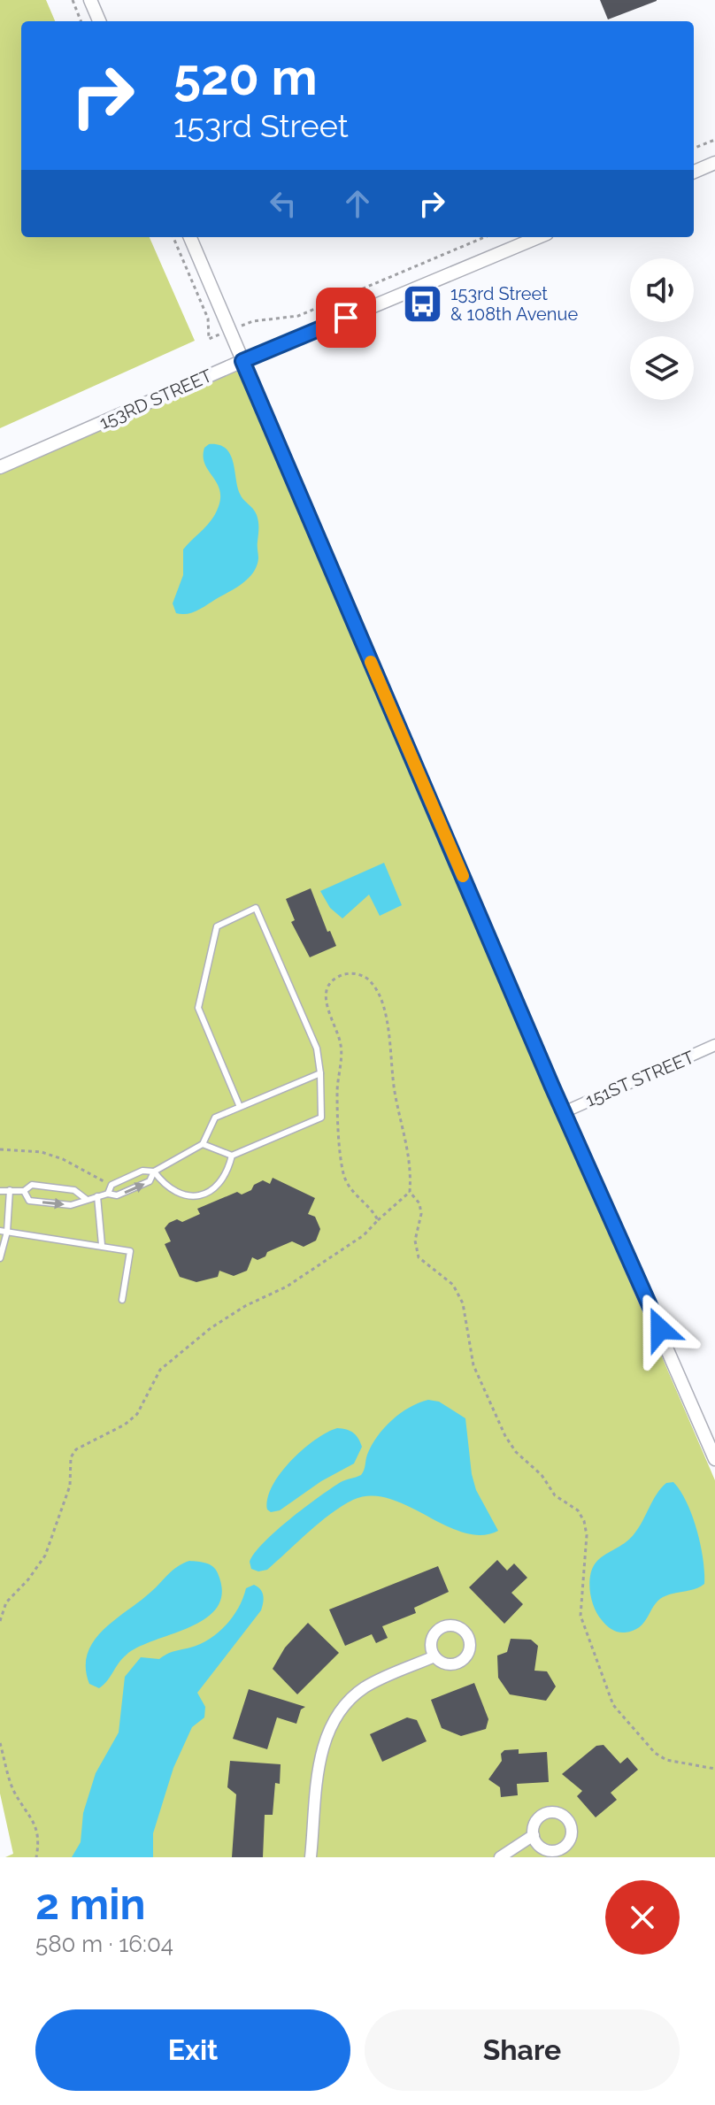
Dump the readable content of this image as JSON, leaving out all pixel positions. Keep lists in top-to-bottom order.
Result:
{
  "streets": {
    "street": ["153RD STREET", "151ST STREET"]
  },
  "places": {
    "bus stop": ["153rd Street & 108th Avenue"]
  },
  "page": {
    "turn": ["520 m", "153rd Street"],
    "heading": ["2 min", "580 m · 16:04"],
    "buttons": ["Exit", "Share"]
  }
}
